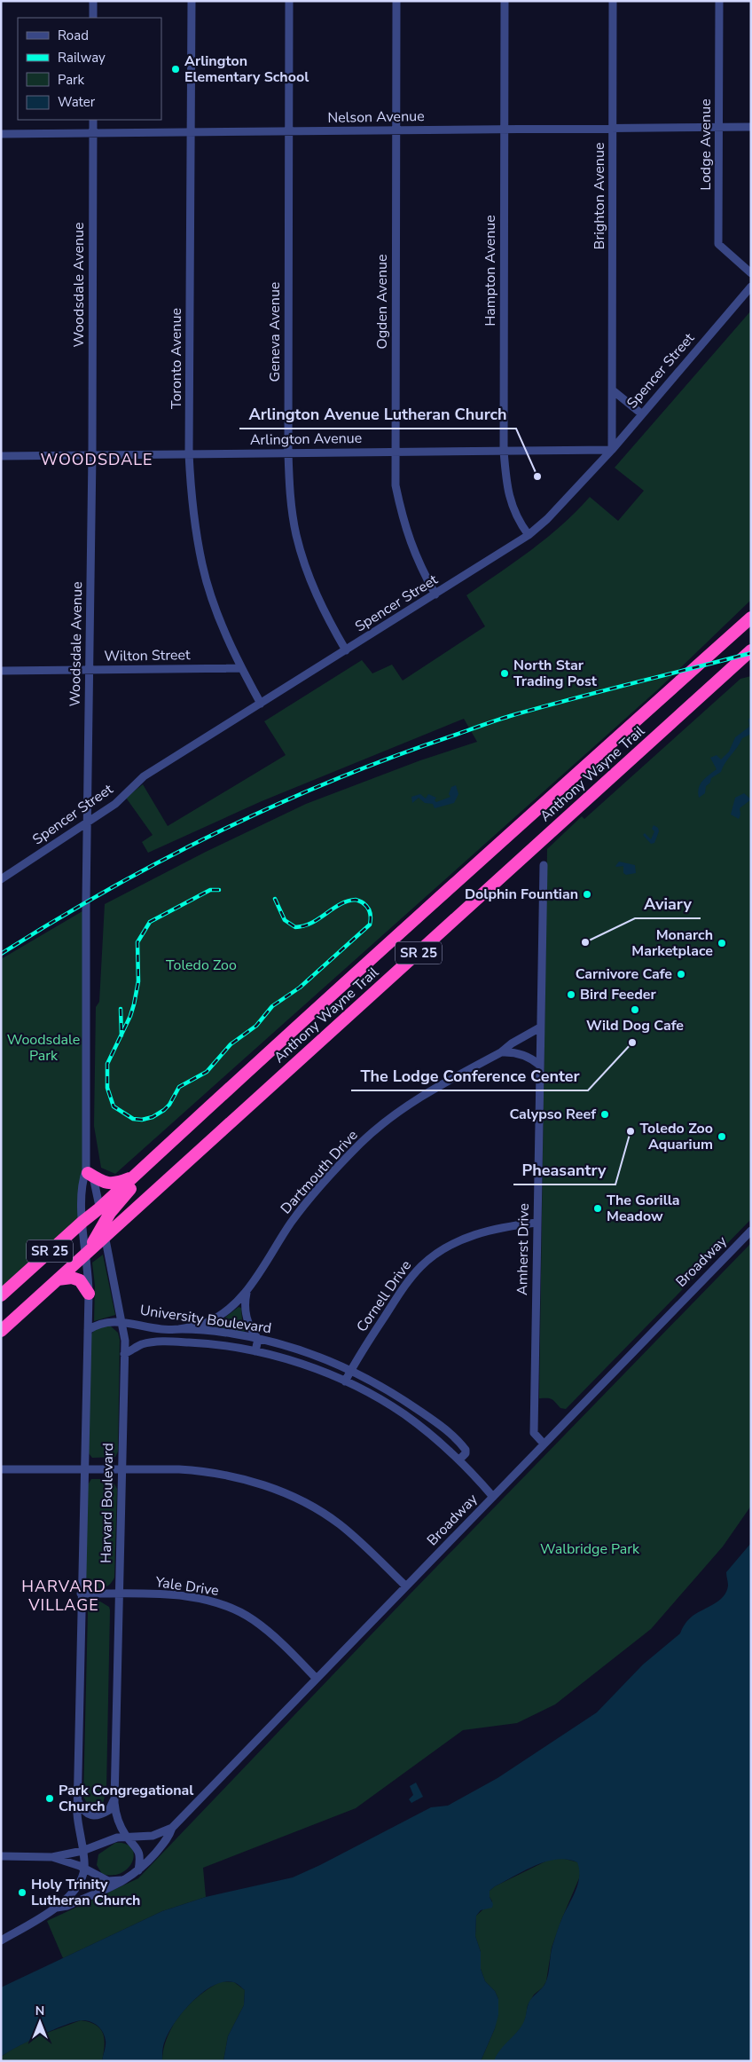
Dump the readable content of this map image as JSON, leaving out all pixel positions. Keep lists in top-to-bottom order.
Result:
{
  "streets": {
    "highway": ["Anthony Wayne Trail", "SR 25"],
    "street": [
      "Nelson Avenue",
      "Lodge Avenue",
      "Brighton Avenue",
      "Hampton Avenue",
      "Woodsdale Avenue",
      "Ogden Avenue",
      "Geneva Avenue",
      "Toronto Avenue",
      "Spencer Street",
      "Arlington Avenue",
      "Wilton Street",
      "Dartmouth Drive",
      "Amherst Drive",
      "Broadway",
      "Cornell Drive",
      "University Boulevard",
      "Harvard Boulevard",
      "Yale Drive"
    ]
  },
  "crossings": [
    ["Nelson Avenue", "Lodge Avenue"],
    ["Nelson Avenue", "Brighton Avenue"],
    ["Nelson Avenue", "Hampton Avenue"],
    ["Nelson Avenue", "Woodsdale Avenue"],
    ["Nelson Avenue", "Ogden Avenue"],
    ["Nelson Avenue", "Geneva Avenue"],
    ["Nelson Avenue", "Toronto Avenue"],
    ["Brighton Avenue", "Spencer Street"],
    ["Brighton Avenue", "Arlington Avenue"],
    ["Hampton Avenue", "Spencer Street"],
    ["Hampton Avenue", "Arlington Avenue"],
    ["Woodsdale Avenue", "Spencer Street"],
    ["Woodsdale Avenue", "Arlington Avenue"],
    ["Woodsdale Avenue", "Wilton Street"],
    ["Woodsdale Avenue", "Anthony Wayne Trail"],
    ["Woodsdale Avenue", "Harvard Boulevard"],
    ["Ogden Avenue", "Spencer Street"],
    ["Ogden Avenue", "Arlington Avenue"],
    ["Geneva Avenue", "Spencer Street"],
    ["Geneva Avenue", "Arlington Avenue"],
    ["Toronto Avenue", "Spencer Street"],
    ["Toronto Avenue", "Arlington Avenue"],
    ["Toronto Avenue", "Wilton Street"],
    ["Spencer Street", "Arlington Avenue"],
    ["Anthony Wayne Trail", "Harvard Boulevard"],
    ["Dartmouth Drive", "Amherst Drive"],
    ["Dartmouth Drive", "University Boulevard"],
    ["Amherst Drive", "Broadway"],
    ["Amherst Drive", "Cornell Drive"],
    ["Broadway", "University Boulevard"],
    ["Broadway", "Harvard Boulevard"],
    ["Broadway", "Yale Drive"],
    ["Cornell Drive", "University Boulevard"],
    ["University Boulevard", "Harvard Boulevard"],
    ["Harvard Boulevard", "Yale Drive"]
  ],
  "districts": ["WOODSDALE", "HARVARD VILLAGE"],
  "parks": ["Toledo Zoo", "Woodsdale Park", "Walbridge Park"],
  "places": [
    "Arlington Elementary School",
    "Arlington Avenue Lutheran Church",
    "North Star Trading Post",
    "Dolphin Fountian",
    "Aviary",
    "Monarch Marketplace",
    "Carnivore Cafe",
    "Bird Feeder",
    "Wild Dog Cafe",
    "The Lodge Conference Center",
    "Calypso Reef",
    "Pheasantry",
    "Toledo Zoo Aquarium",
    "The Gorilla Meadow",
    "Park Congregational Church",
    "Holy Trinity Lutheran Church"
  ],
  "legend": [
    "Road",
    "Railway",
    "Park",
    "Water"
  ],
  "north": "top"
}
